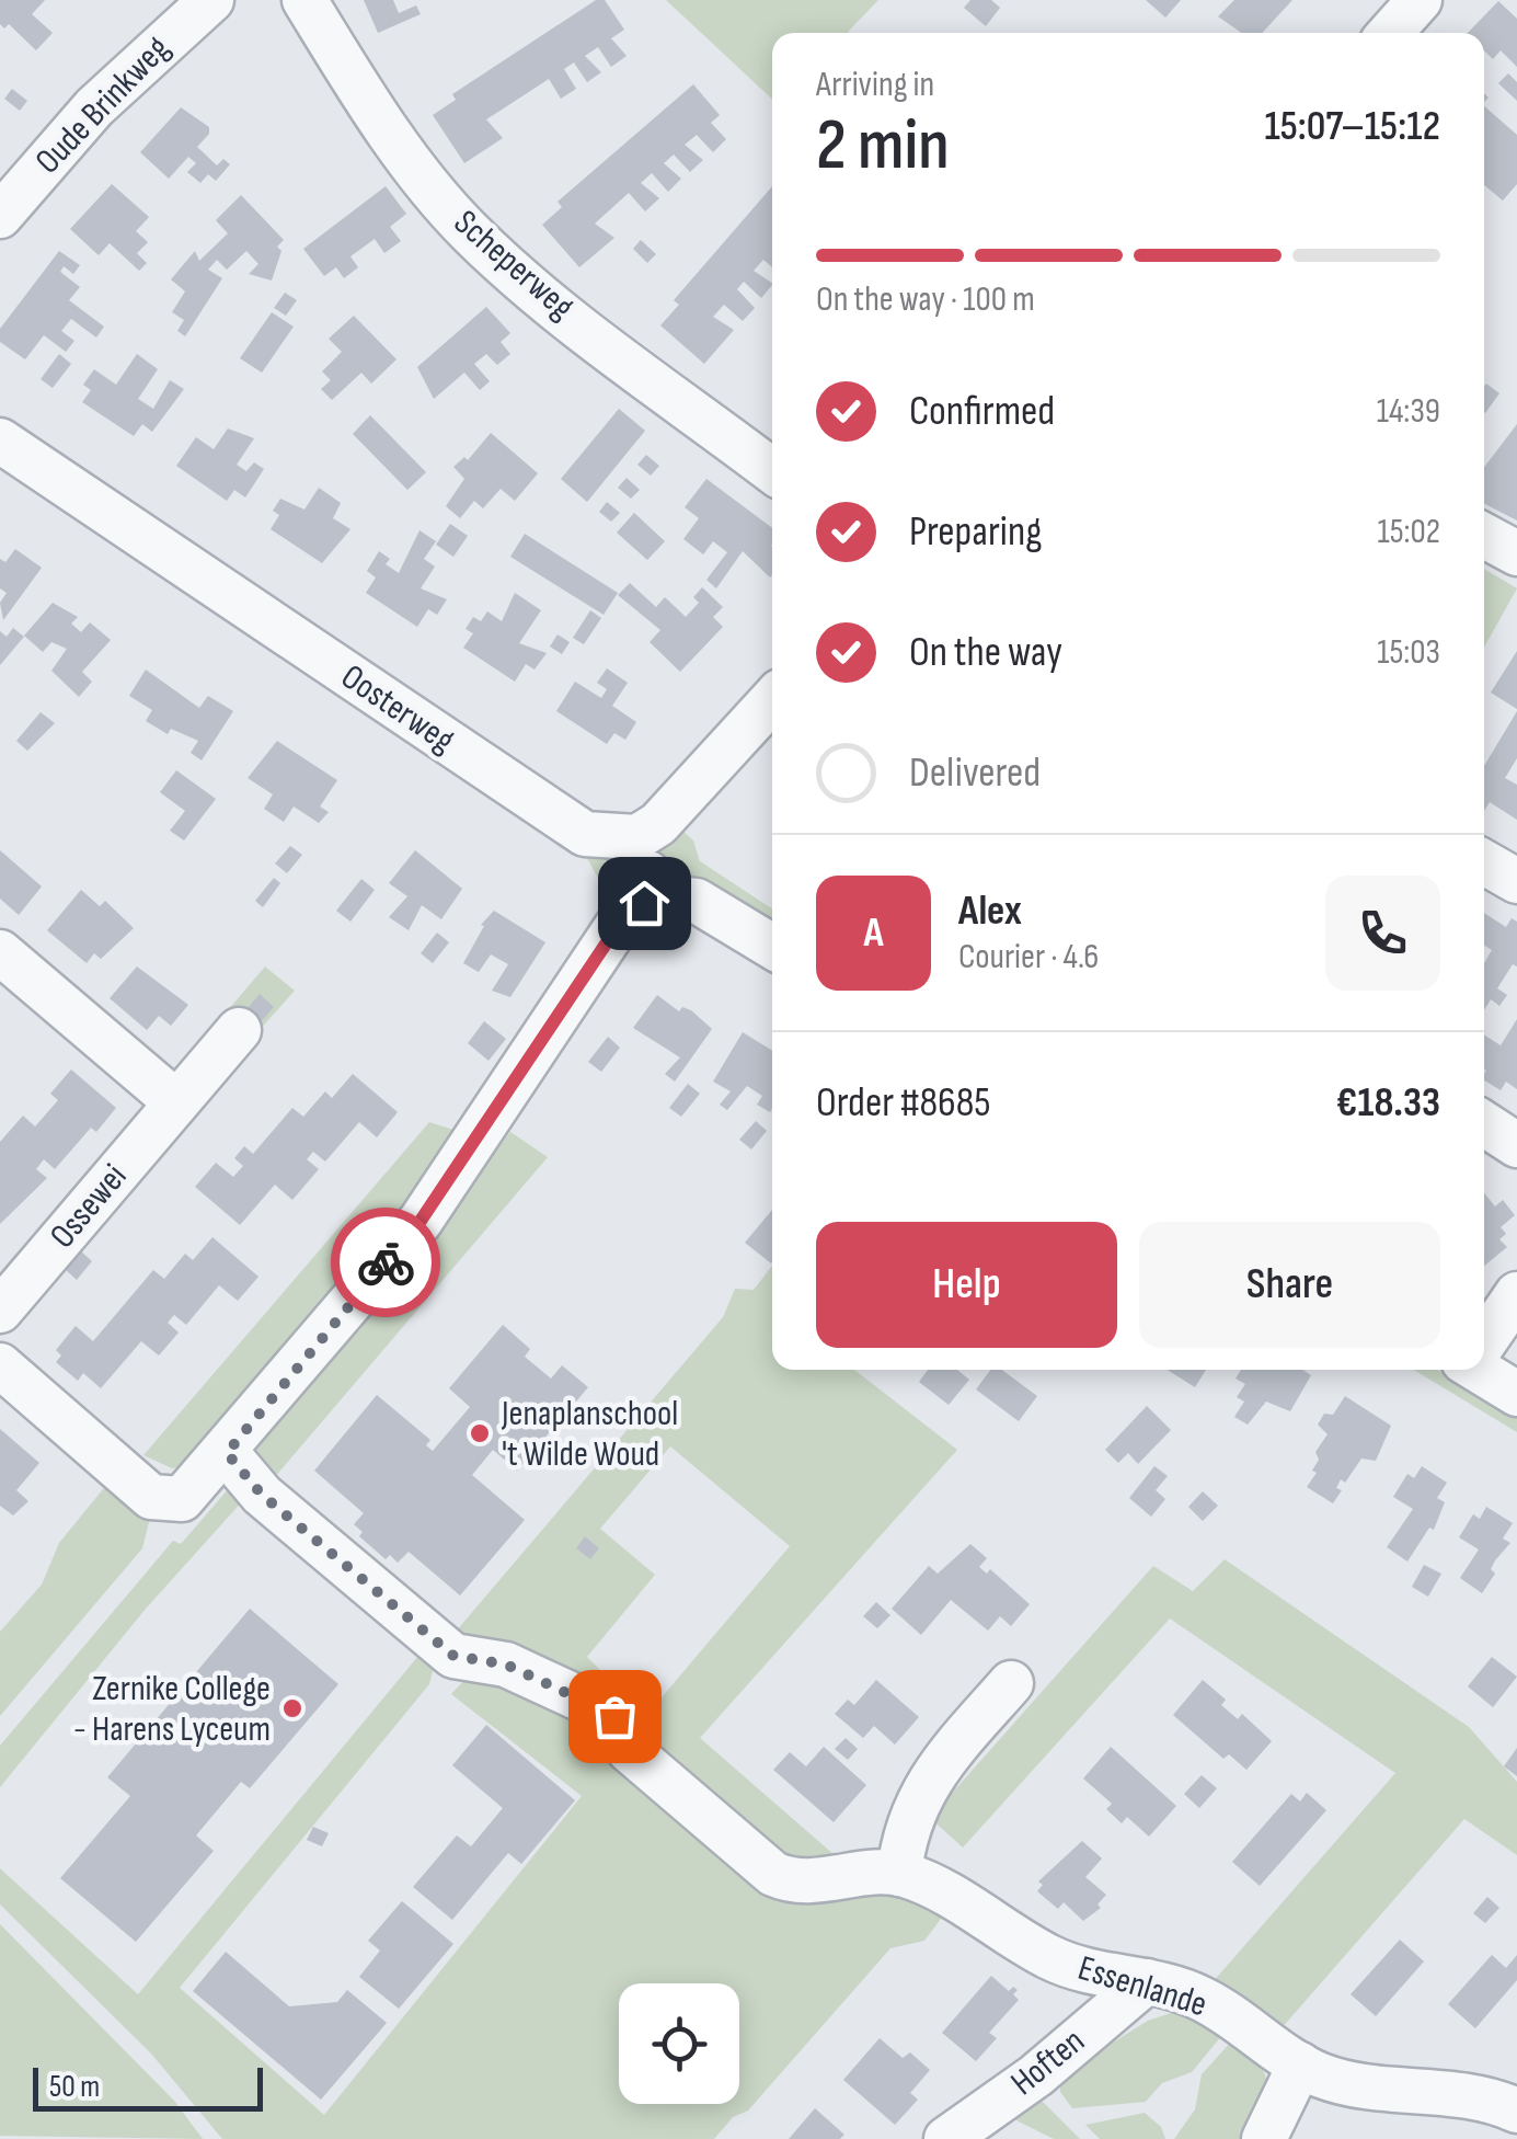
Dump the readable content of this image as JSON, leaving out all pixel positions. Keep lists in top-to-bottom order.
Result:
{
  "streets": {
    "street": [
      "Oude Brinkweg",
      "Scheperweg",
      "Oosterweg",
      "Ossewei",
      "Essenlande",
      "Hoften"
    ]
  },
  "crossings": [
    ["Essenlande", "Hoften"]
  ],
  "places": ["Jenaplanschool 't Wilde Woud", "Zernike College - Harens Lyceum"],
  "scale_bar": "50 m",
  "page": {
    "heading": ["2 min", "Arriving in", "15:07–15:12"],
    "panel": [
      "Alex",
      "Courier · 4.6",
      "Order #8685",
      "€18.33"
    ],
    "bar": "On the way · 100 m",
    "list": [
      ["Confirmed", "14:39"],
      ["Preparing", "15:02"],
      ["On the way", "15:03"],
      "Delivered"
    ],
    "round": "A",
    "buttons": ["Help", "Share"],
    "scale": "50 m"
  }
}
